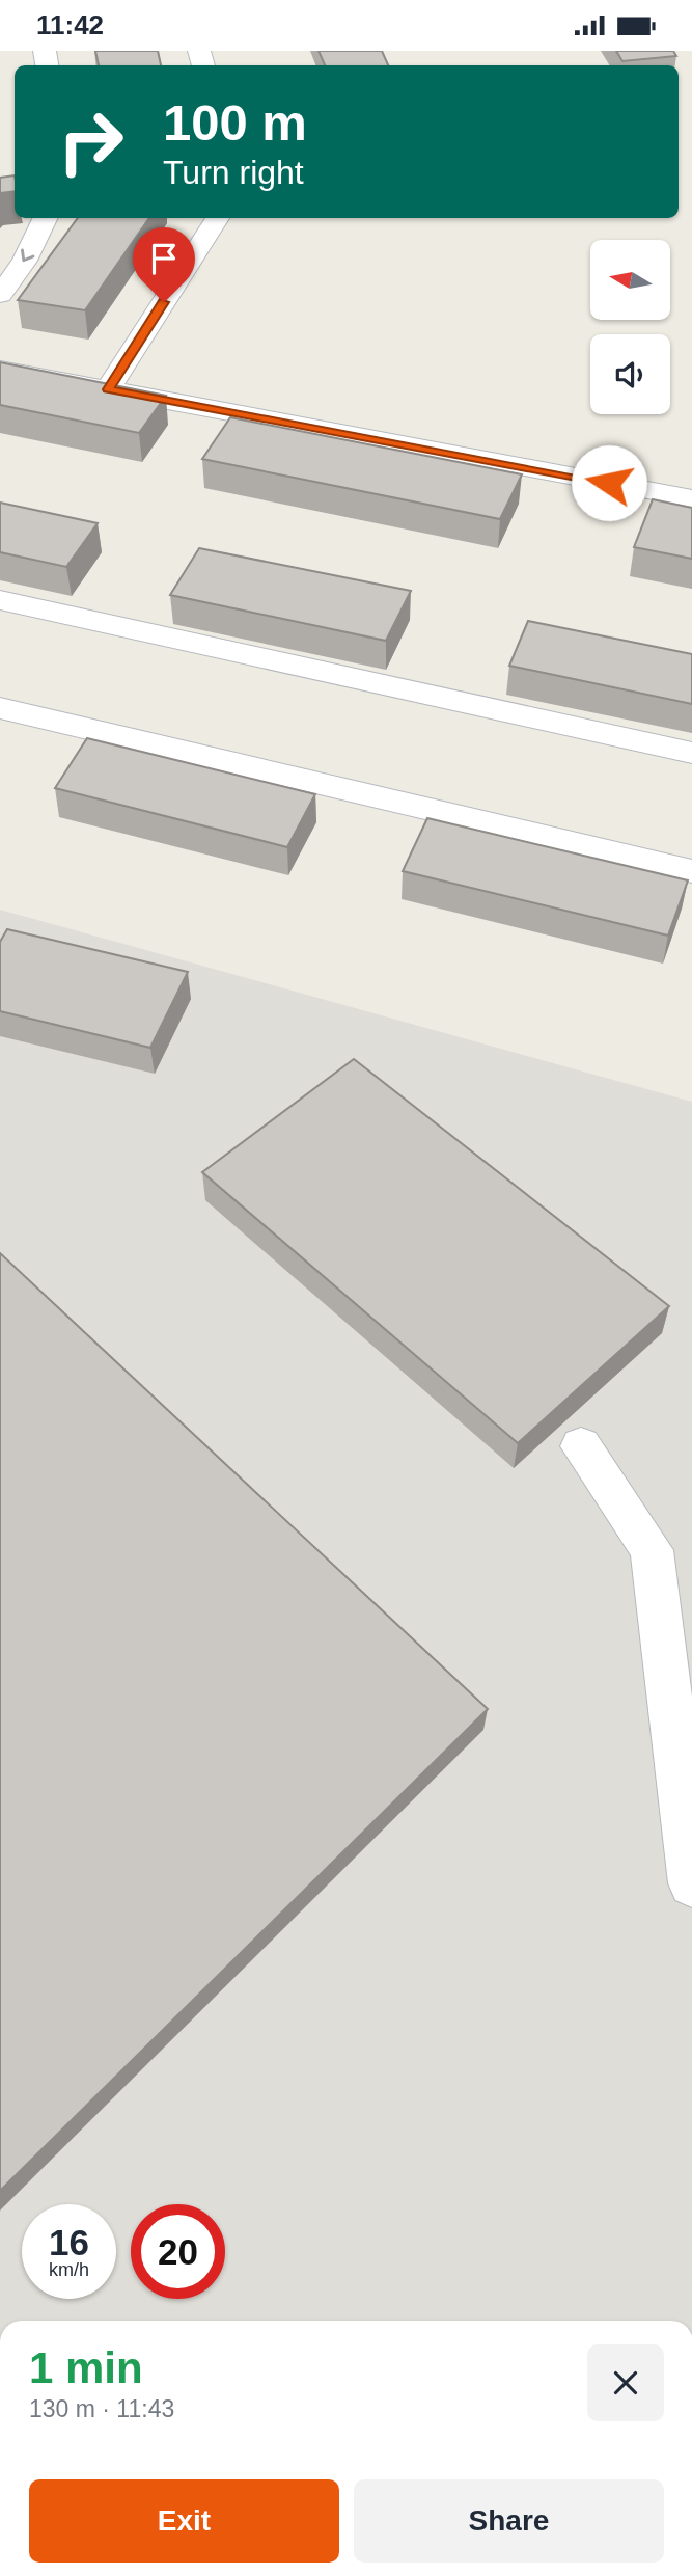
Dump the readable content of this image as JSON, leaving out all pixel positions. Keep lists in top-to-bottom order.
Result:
{
  "north": "left",
  "page": {
    "status": "11:42",
    "turn": ["100 m", "Turn right"],
    "speed": "16 km/h",
    "limit": "20",
    "heading": ["1 min", "130 m · 11:43"],
    "buttons": ["Exit", "Share"]
  }
}
